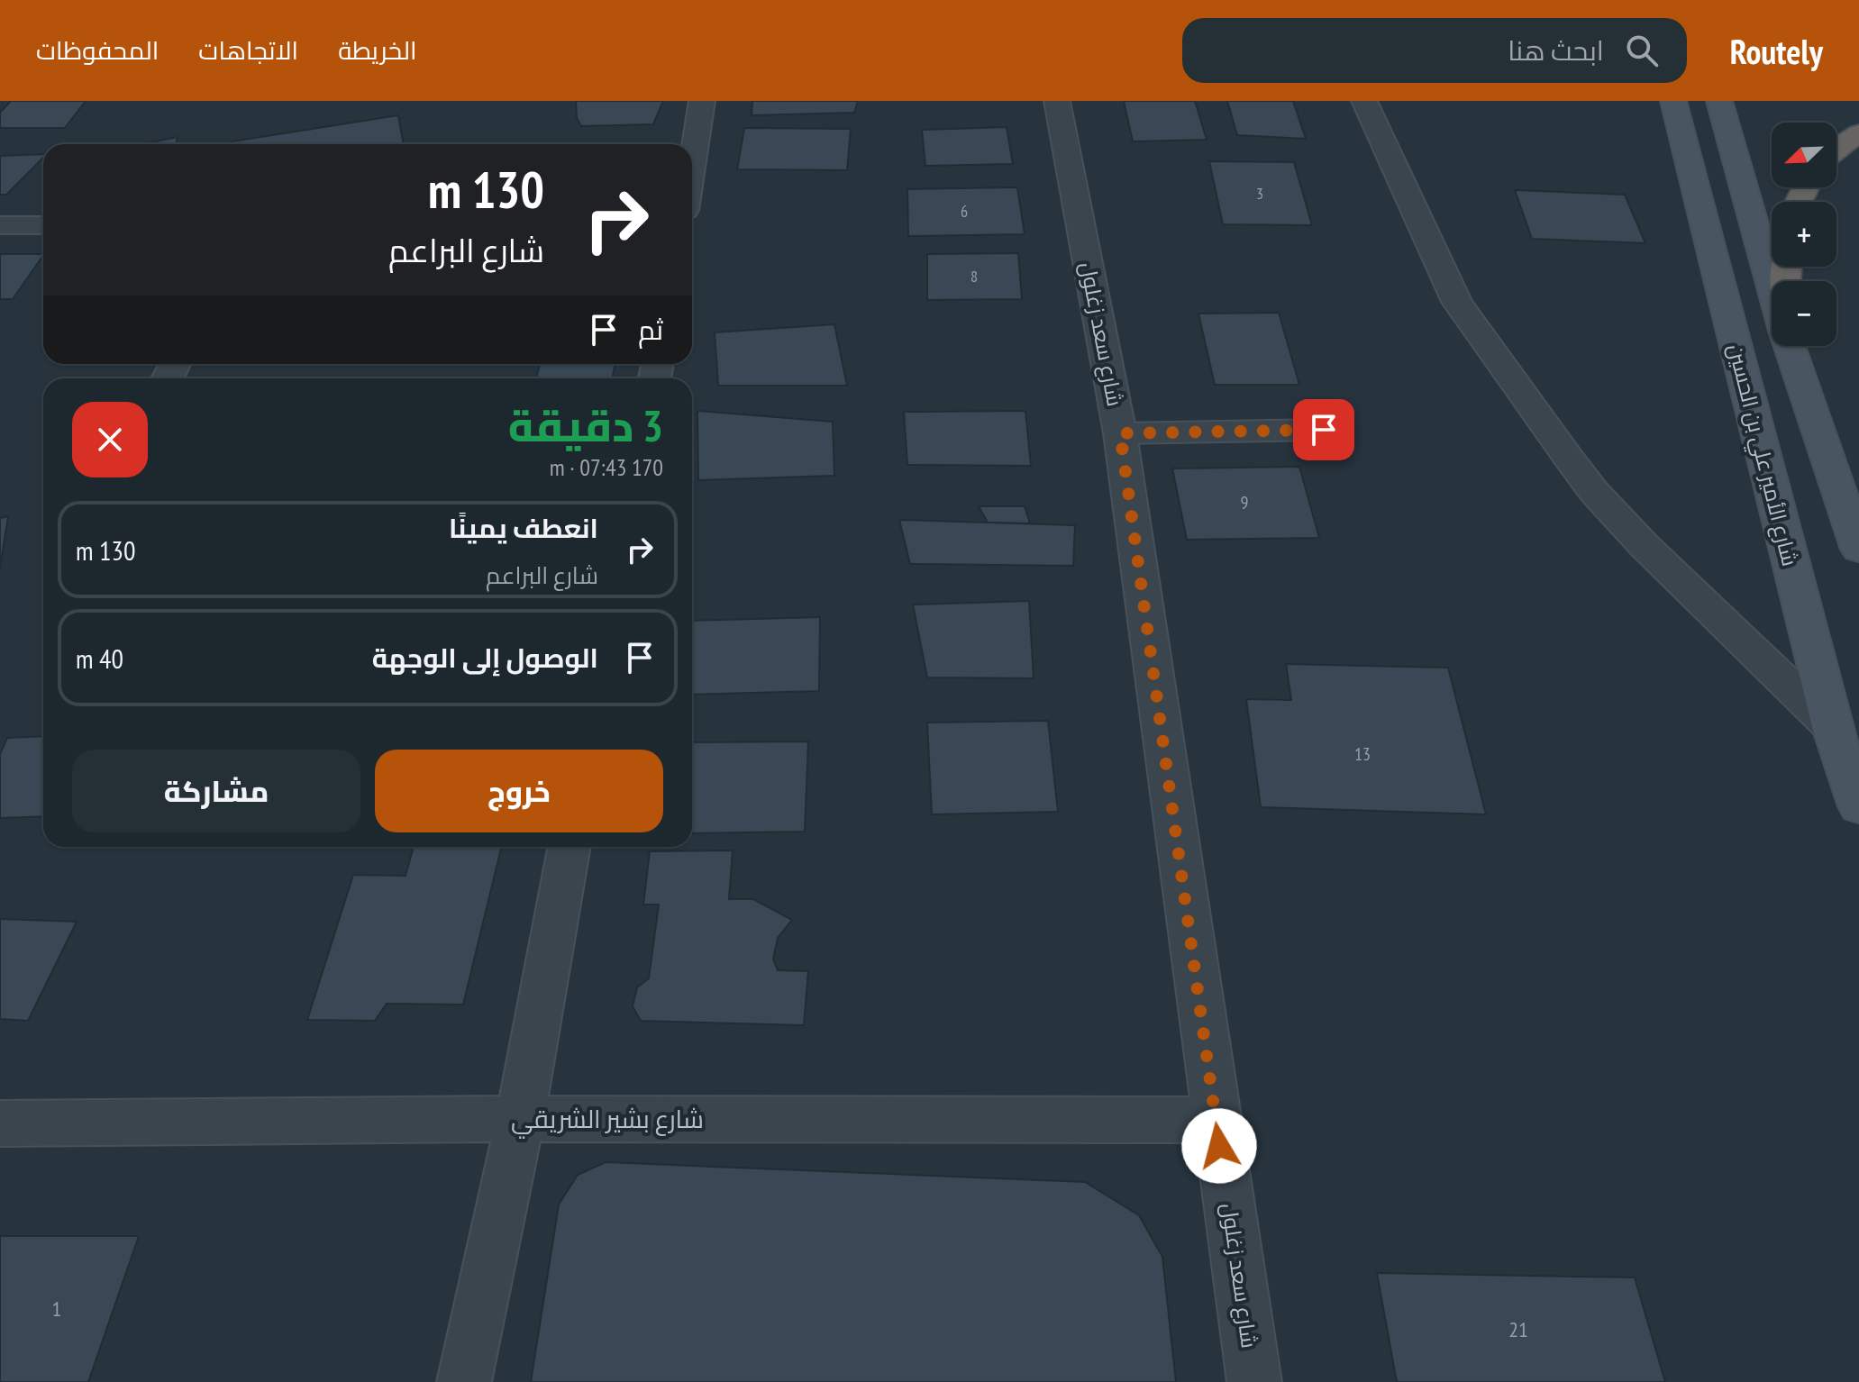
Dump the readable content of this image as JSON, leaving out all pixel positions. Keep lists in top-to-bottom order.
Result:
{
  "streets": {
    "main road": ["شارع الأمير علي بن الحسين"],
    "street": ["شارع سعد زغلول", "شارع بشير الشريقي"]
  },
  "crossings": [
    ["شارع سعد زغلول", "شارع بشير الشريقي"]
  ],
  "house_numbers": [
    "3",
    "6",
    "8",
    "9",
    "13",
    "1",
    "21"
  ],
  "north": "bottom left",
  "page": {
    "header": "Routely",
    "search": "ابحث هنا",
    "nav": ["الخريطة", "الاتجاهات", "المحفوظات"],
    "map_buttons": ["+", "−"],
    "turn": ["130 m", "شارع البراعم"],
    "then": "ثم",
    "heading": ["3 دقيقة", "170 m · 07:43"],
    "list": [
      {
        "name": "انعطف يمينًا",
        "note": "شارع البراعم",
        "value": "130 m"
      },
      {
        "name": "الوصول إلى الوجهة",
        "value": "40 m"
      }
    ],
    "buttons": ["خروج", "مشاركة"]
  }
}
